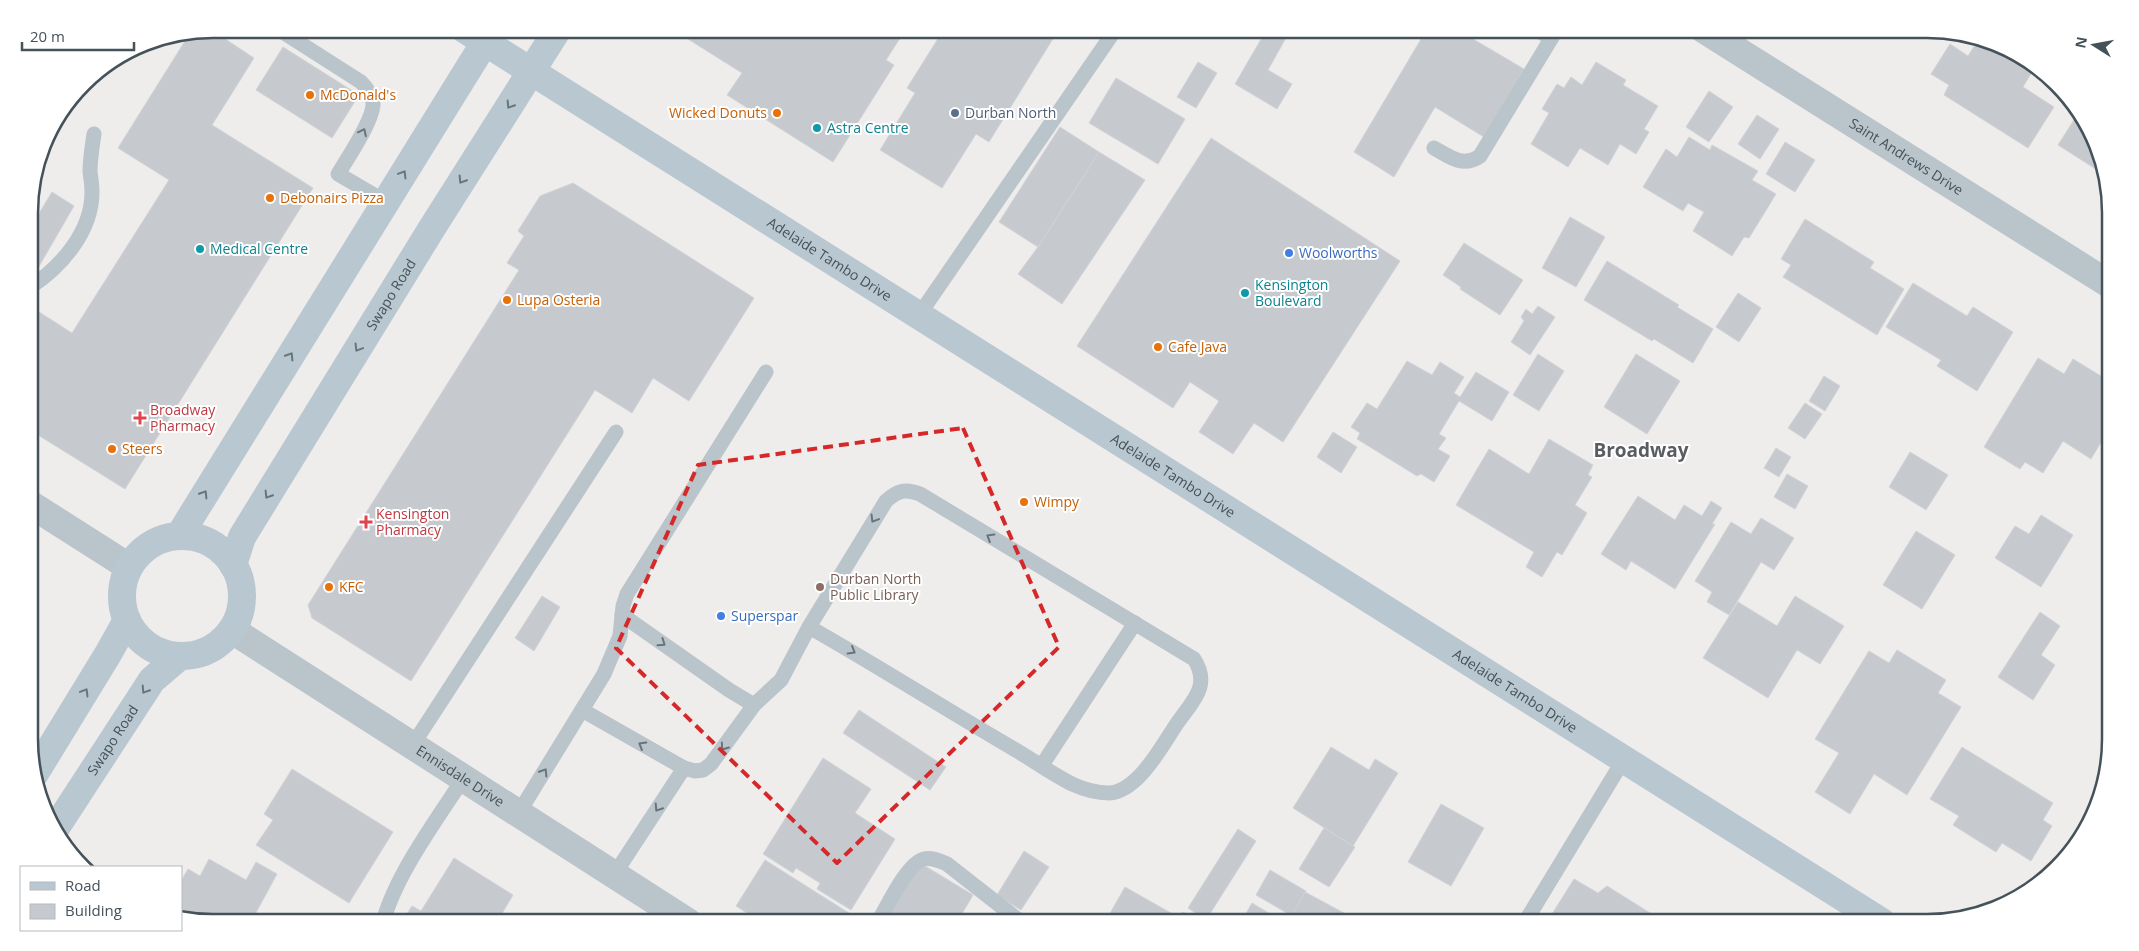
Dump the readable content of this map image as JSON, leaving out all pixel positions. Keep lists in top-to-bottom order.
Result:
{
  "streets": {
    "street": [
      "Saint Andrews Drive",
      "Adelaide Tambo Drive",
      "Swapo Road",
      "Ennisdale Drive"
    ]
  },
  "crossings": [
    ["Adelaide Tambo Drive", "Swapo Road"],
    ["Swapo Road", "Ennisdale Drive"]
  ],
  "districts": ["Broadway"],
  "places": {
    "other": [
      "McDonald's",
      "Wicked Donuts",
      "Durban North",
      "Astra Centre",
      "Debonairs Pizza",
      "Medical Centre",
      "Woolworths",
      "Kensington Boulevard",
      "Lupa Osteria",
      "Cafe Java",
      "Steers",
      "Wimpy",
      "KFC",
      "Durban North Public Library",
      "Superspar"
    ],
    "health": ["Broadway Pharmacy", "Kensington Pharmacy"]
  },
  "legend": ["Road", "Building"],
  "scale_bar": "20 m",
  "north": "left"
}
